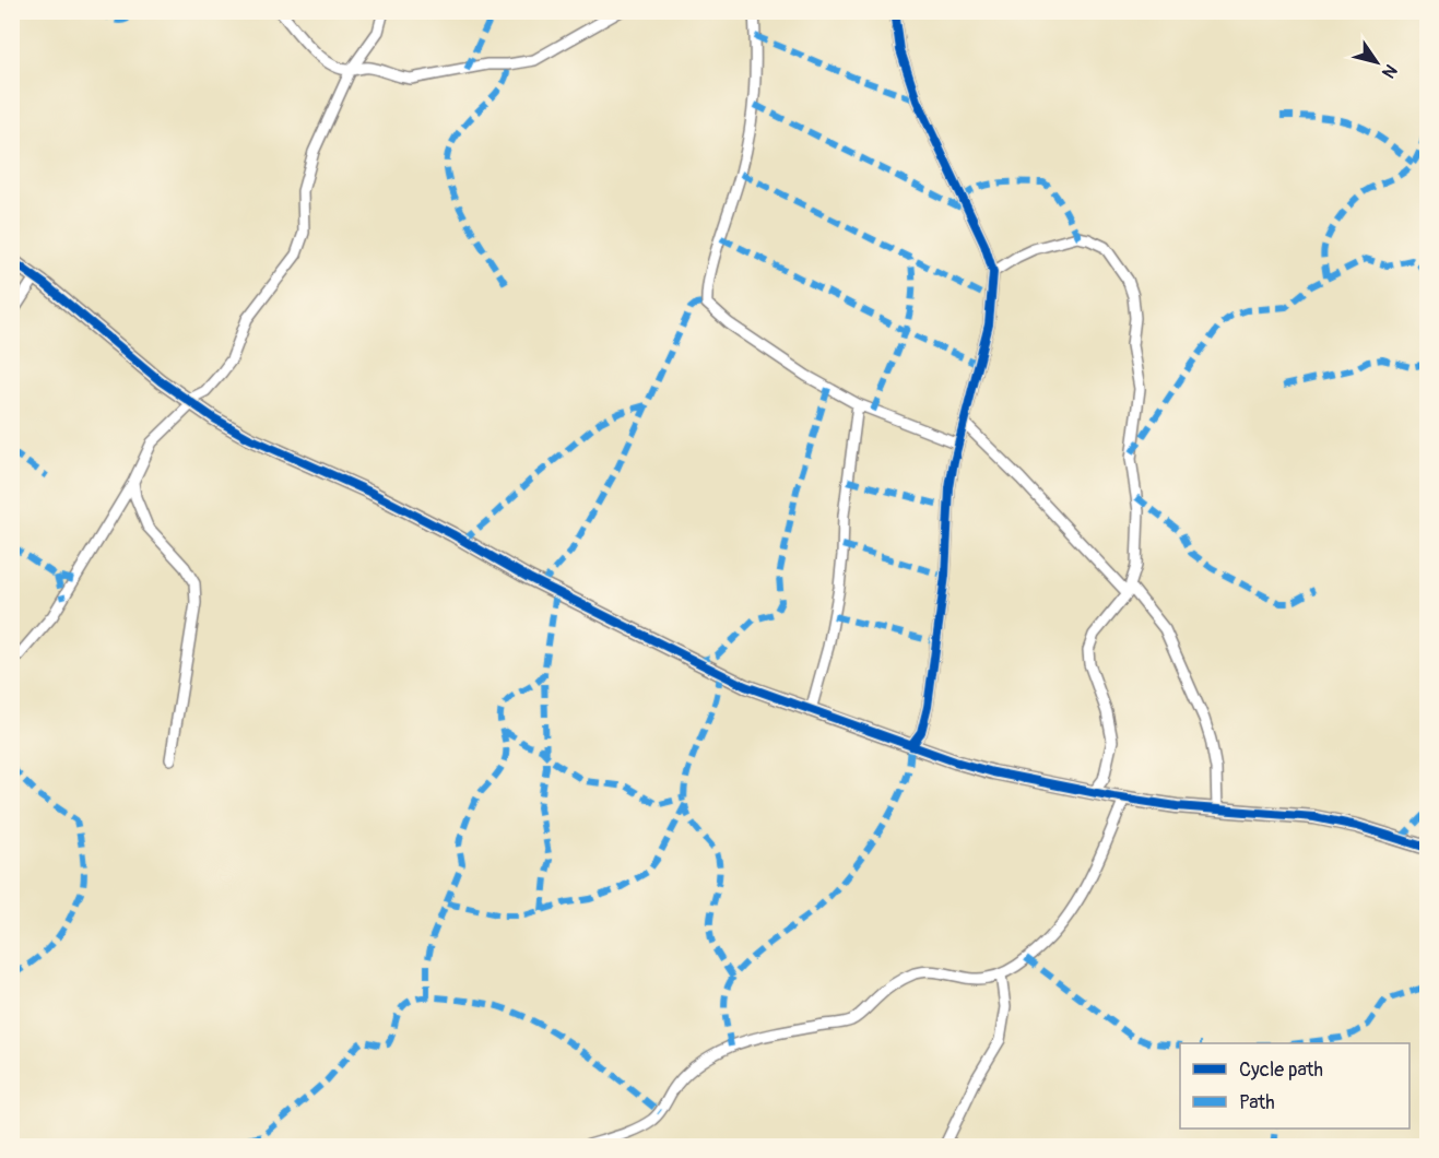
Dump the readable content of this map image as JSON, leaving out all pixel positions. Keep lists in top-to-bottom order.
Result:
{
  "legend": ["Cycle path", "Path"],
  "north": "bottom right"
}
